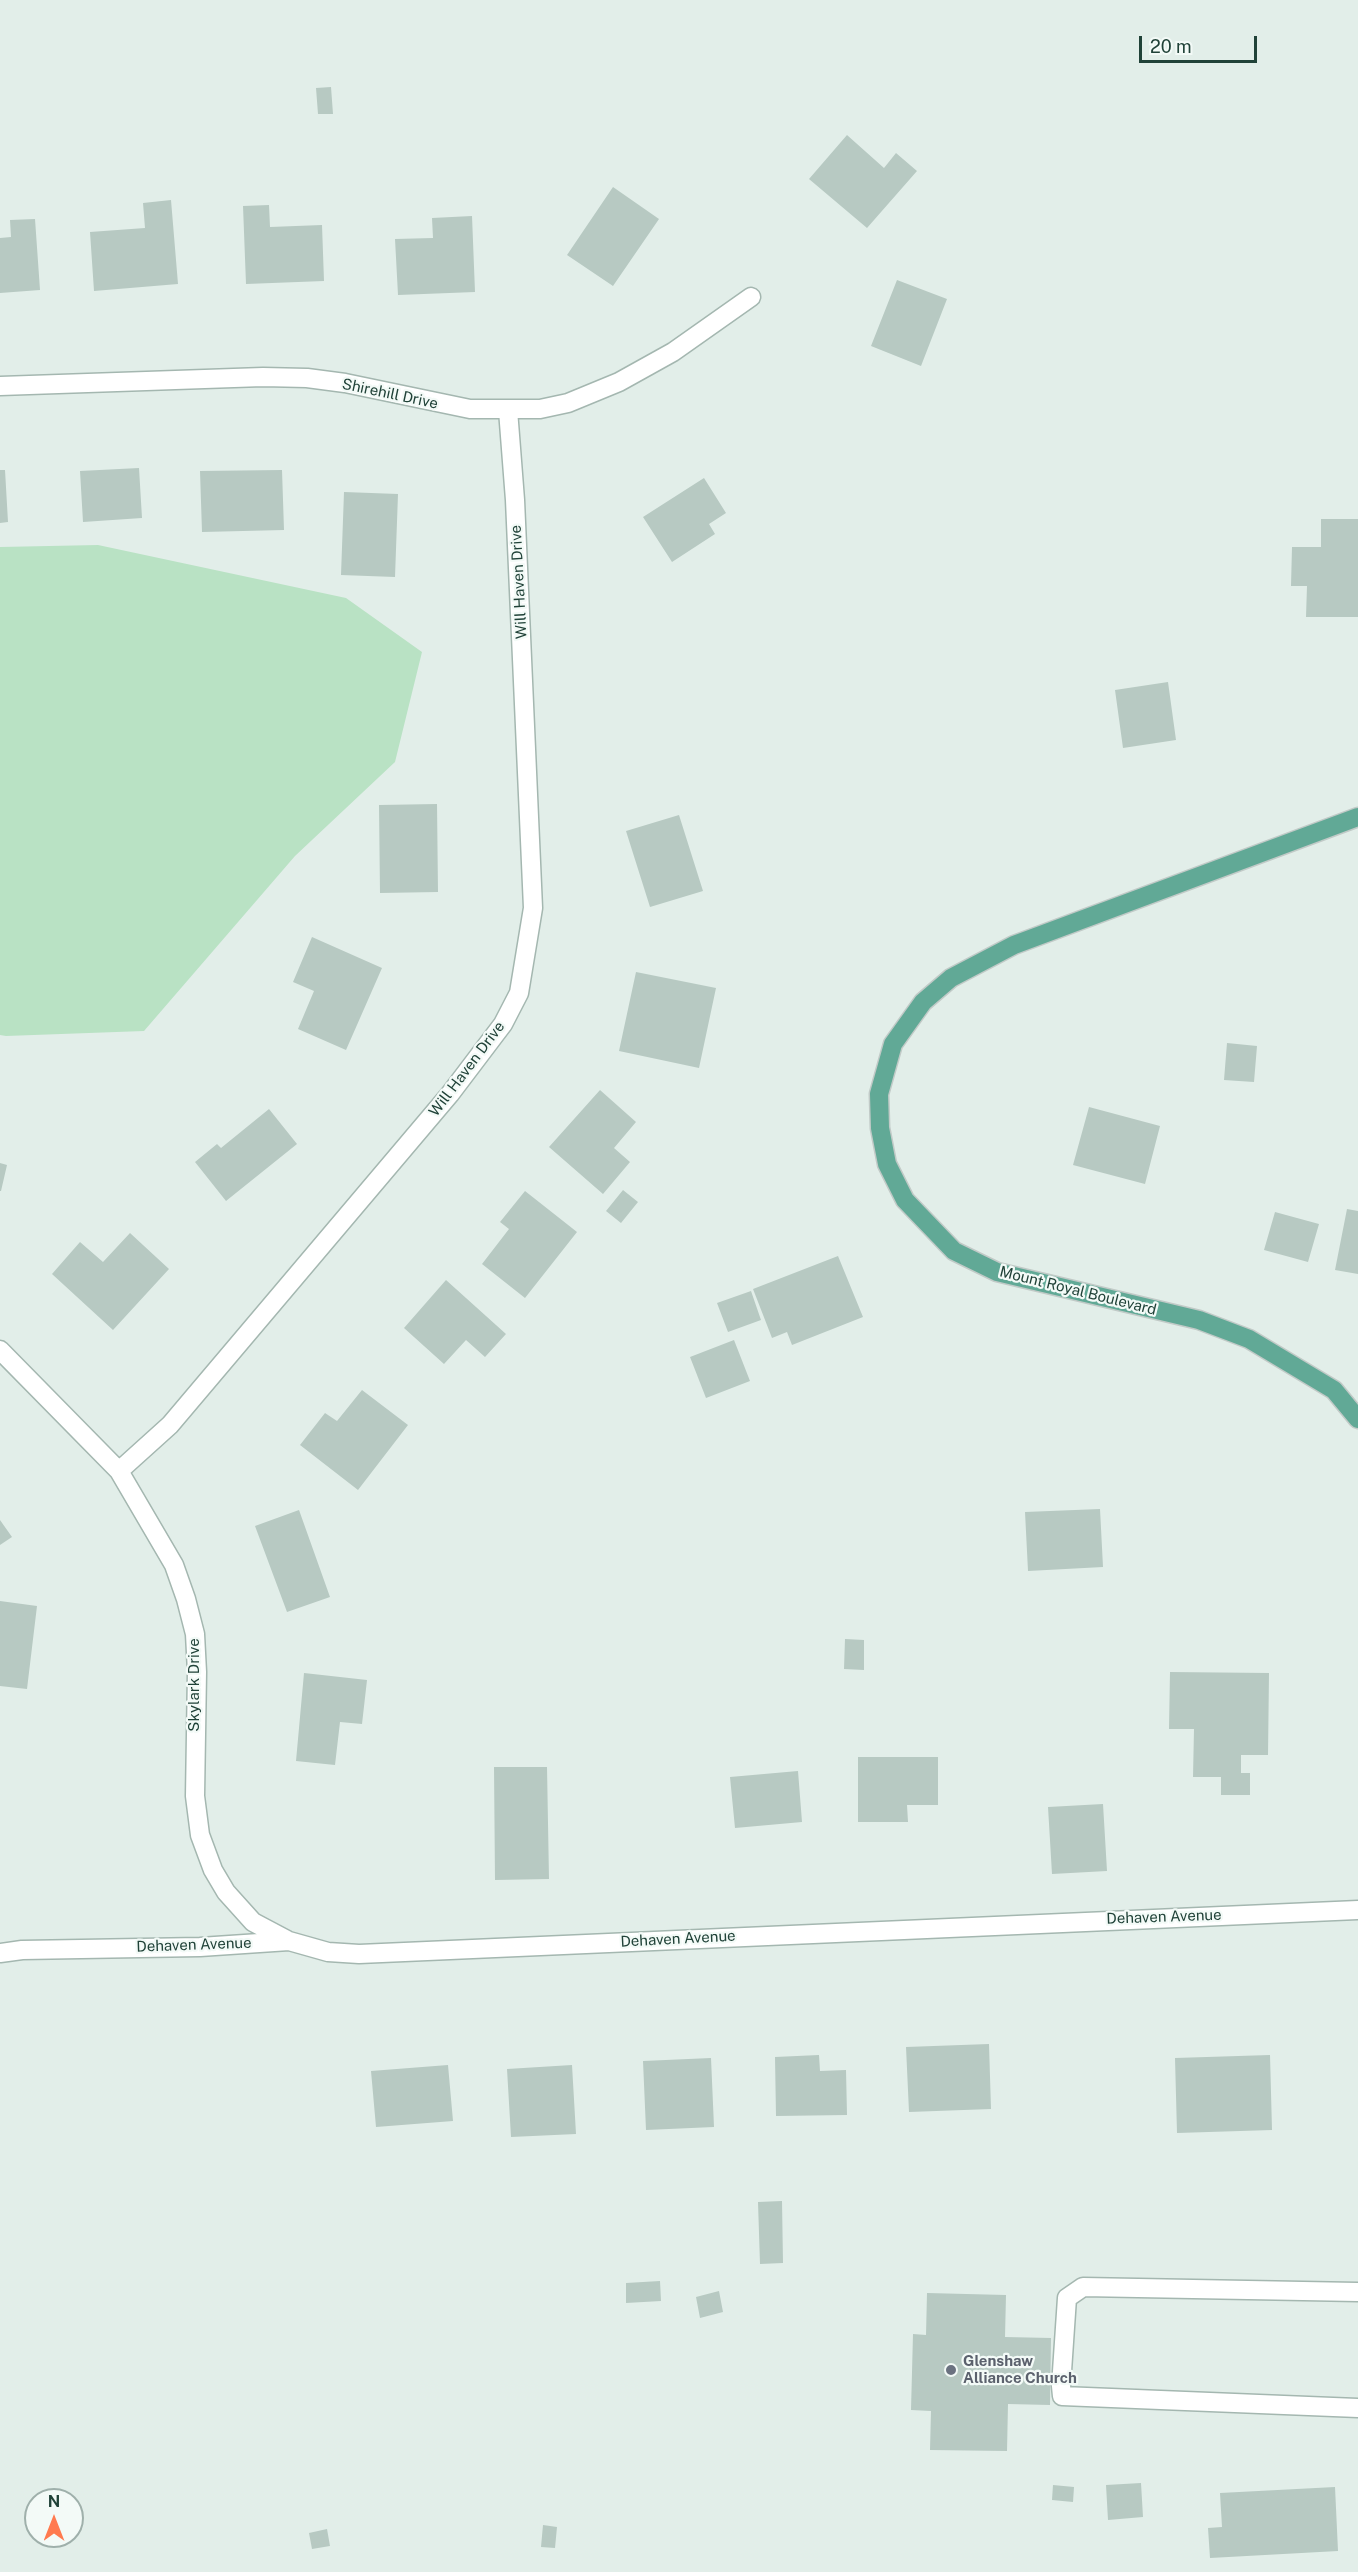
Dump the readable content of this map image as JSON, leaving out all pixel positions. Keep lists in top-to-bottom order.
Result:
{
  "streets": {
    "main road": ["Mount Royal Boulevard"],
    "street": [
      "Shirehill Drive",
      "Will Haven Drive",
      "Skylark Drive",
      "Dehaven Avenue"
    ]
  },
  "crossings": [
    ["Shirehill Drive", "Will Haven Drive"],
    ["Will Haven Drive", "Skylark Drive"],
    ["Skylark Drive", "Dehaven Avenue"]
  ],
  "places": ["Glenshaw Alliance Church"],
  "scale_bar": "20 m",
  "north": "top"
}
